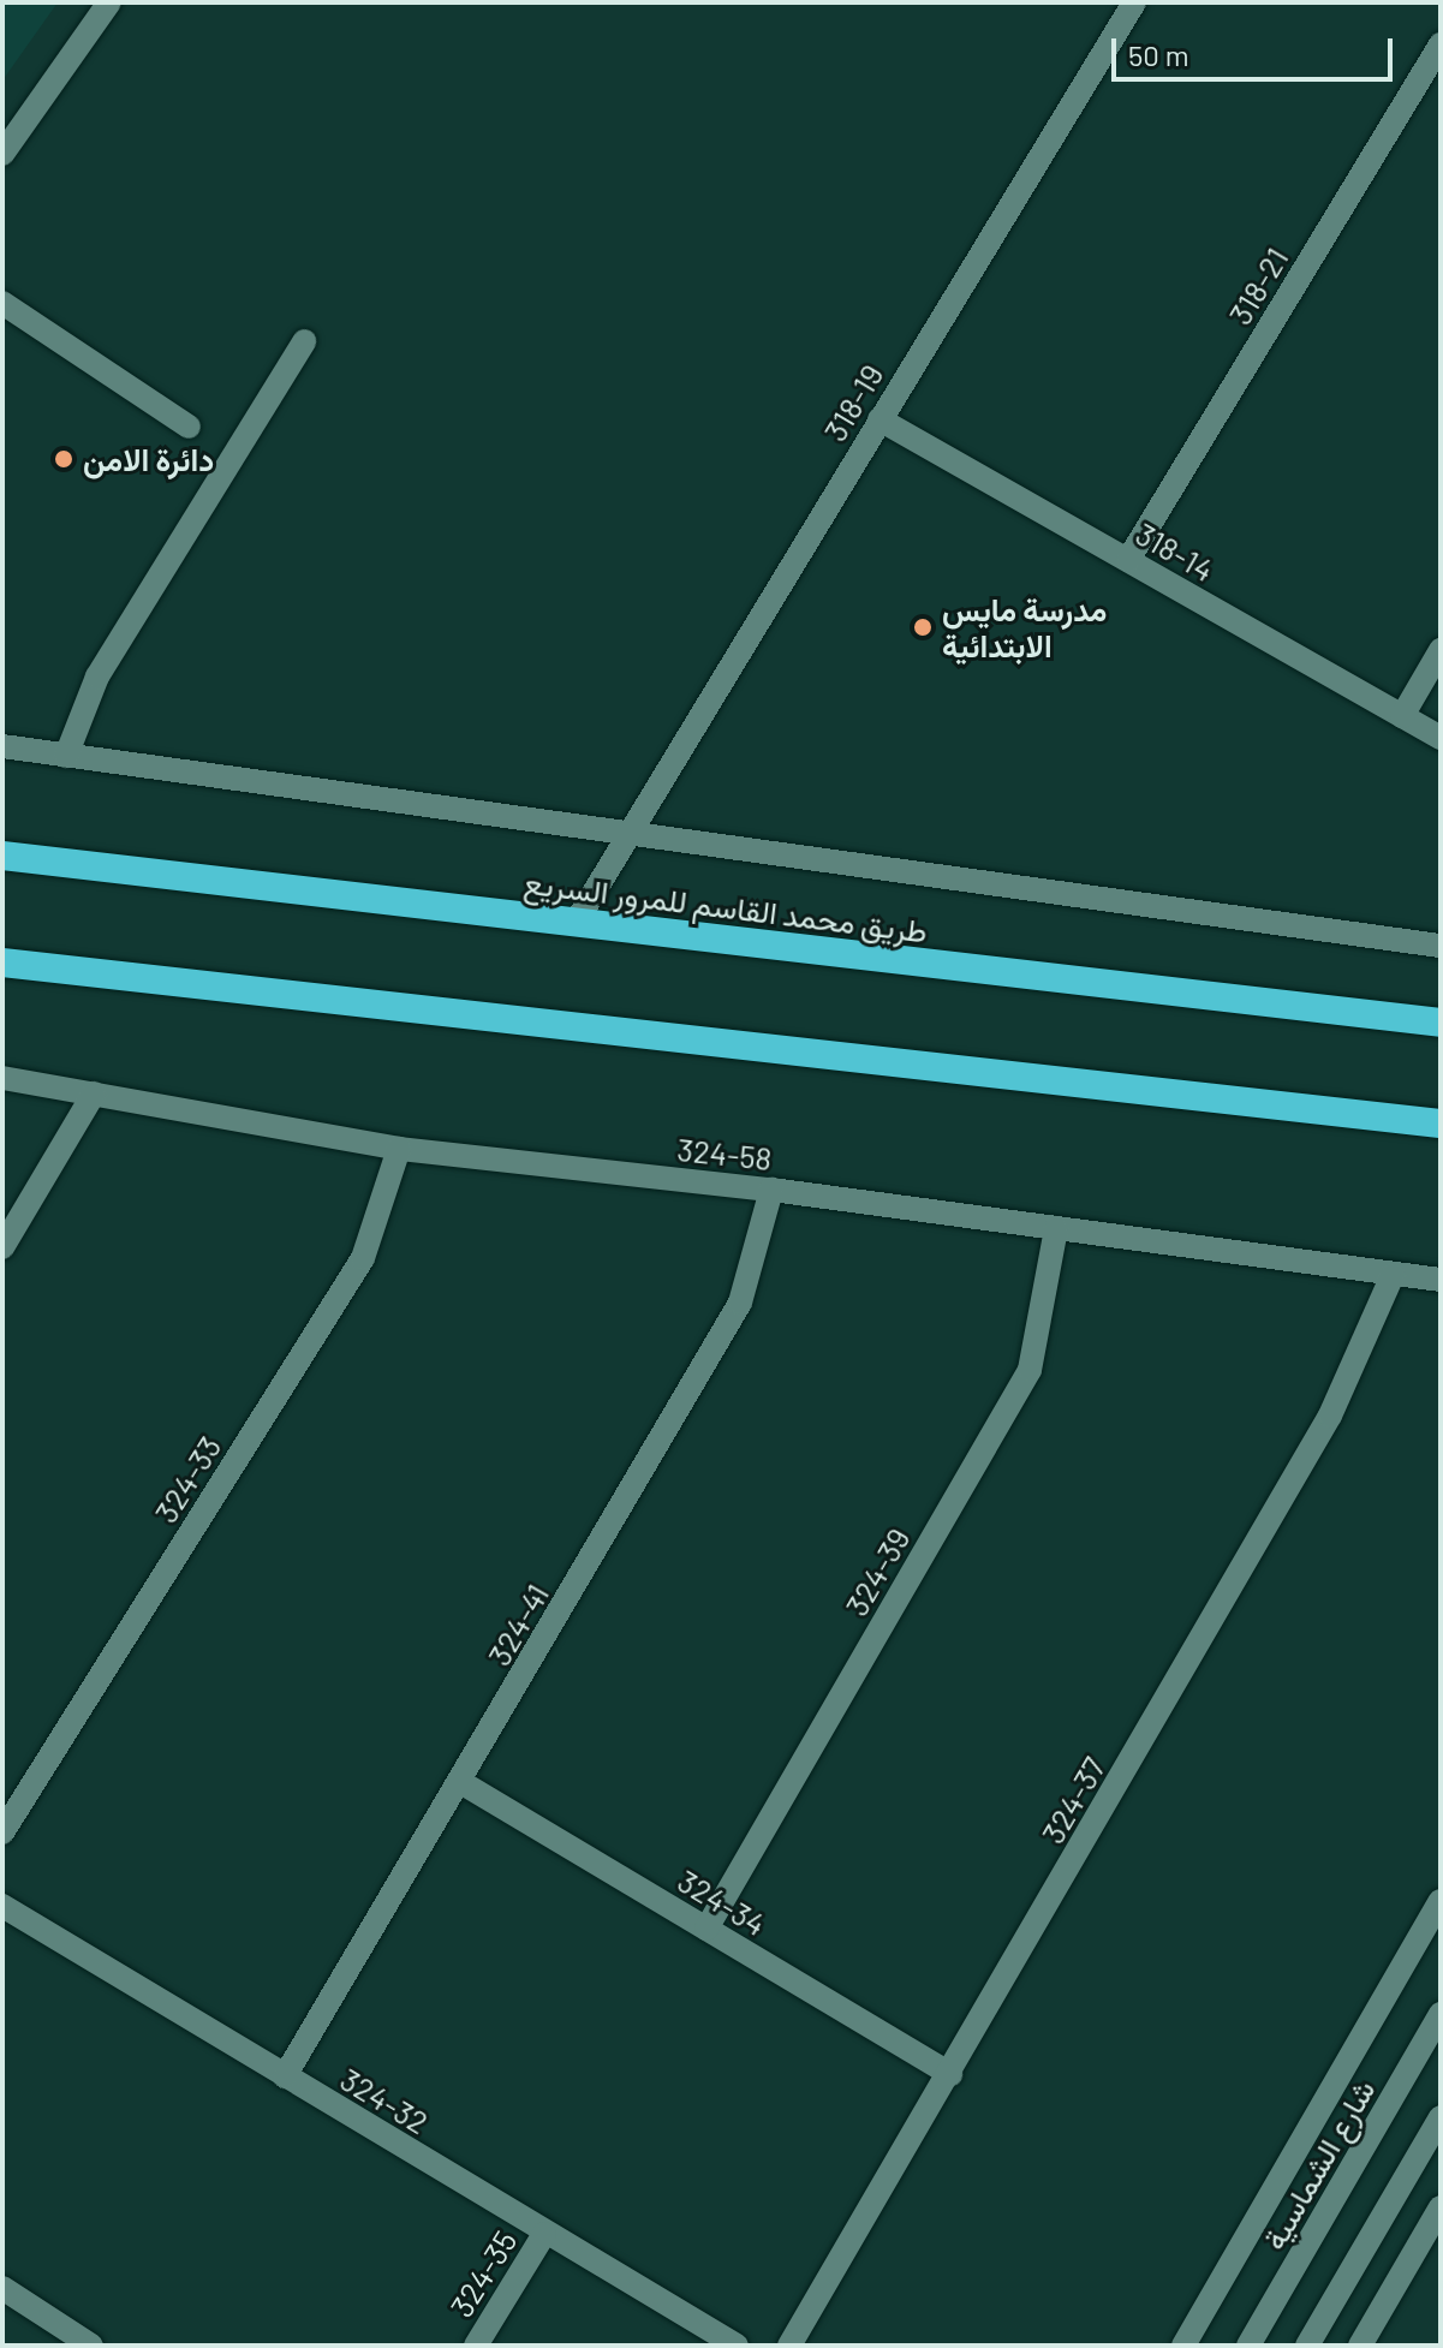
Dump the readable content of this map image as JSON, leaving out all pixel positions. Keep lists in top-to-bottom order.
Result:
{
  "streets": {
    "highway": ["طريق محمد القاسم للمرور السريع"],
    "street": [
      "318-21",
      "318-19",
      "318-14",
      "324-58",
      "324-33",
      "324-39",
      "324-41",
      "324-37",
      "324-34",
      "324-32",
      "شارع الشماسية",
      "324-35"
    ]
  },
  "crossings": [
    ["318-21", "318-14"],
    ["318-19", "318-14"],
    ["318-19", "طريق محمد القاسم للمرور السريع"],
    ["324-58", "324-33"],
    ["324-58", "324-39"],
    ["324-58", "324-41"],
    ["324-58", "324-37"],
    ["324-39", "324-34"],
    ["324-41", "324-34"],
    ["324-41", "324-32"],
    ["324-37", "324-34"],
    ["324-32", "324-35"]
  ],
  "places": ["دائرة الامن", "مدرسة مايس الابتدائية"],
  "scale_bar": "50 m"
}
